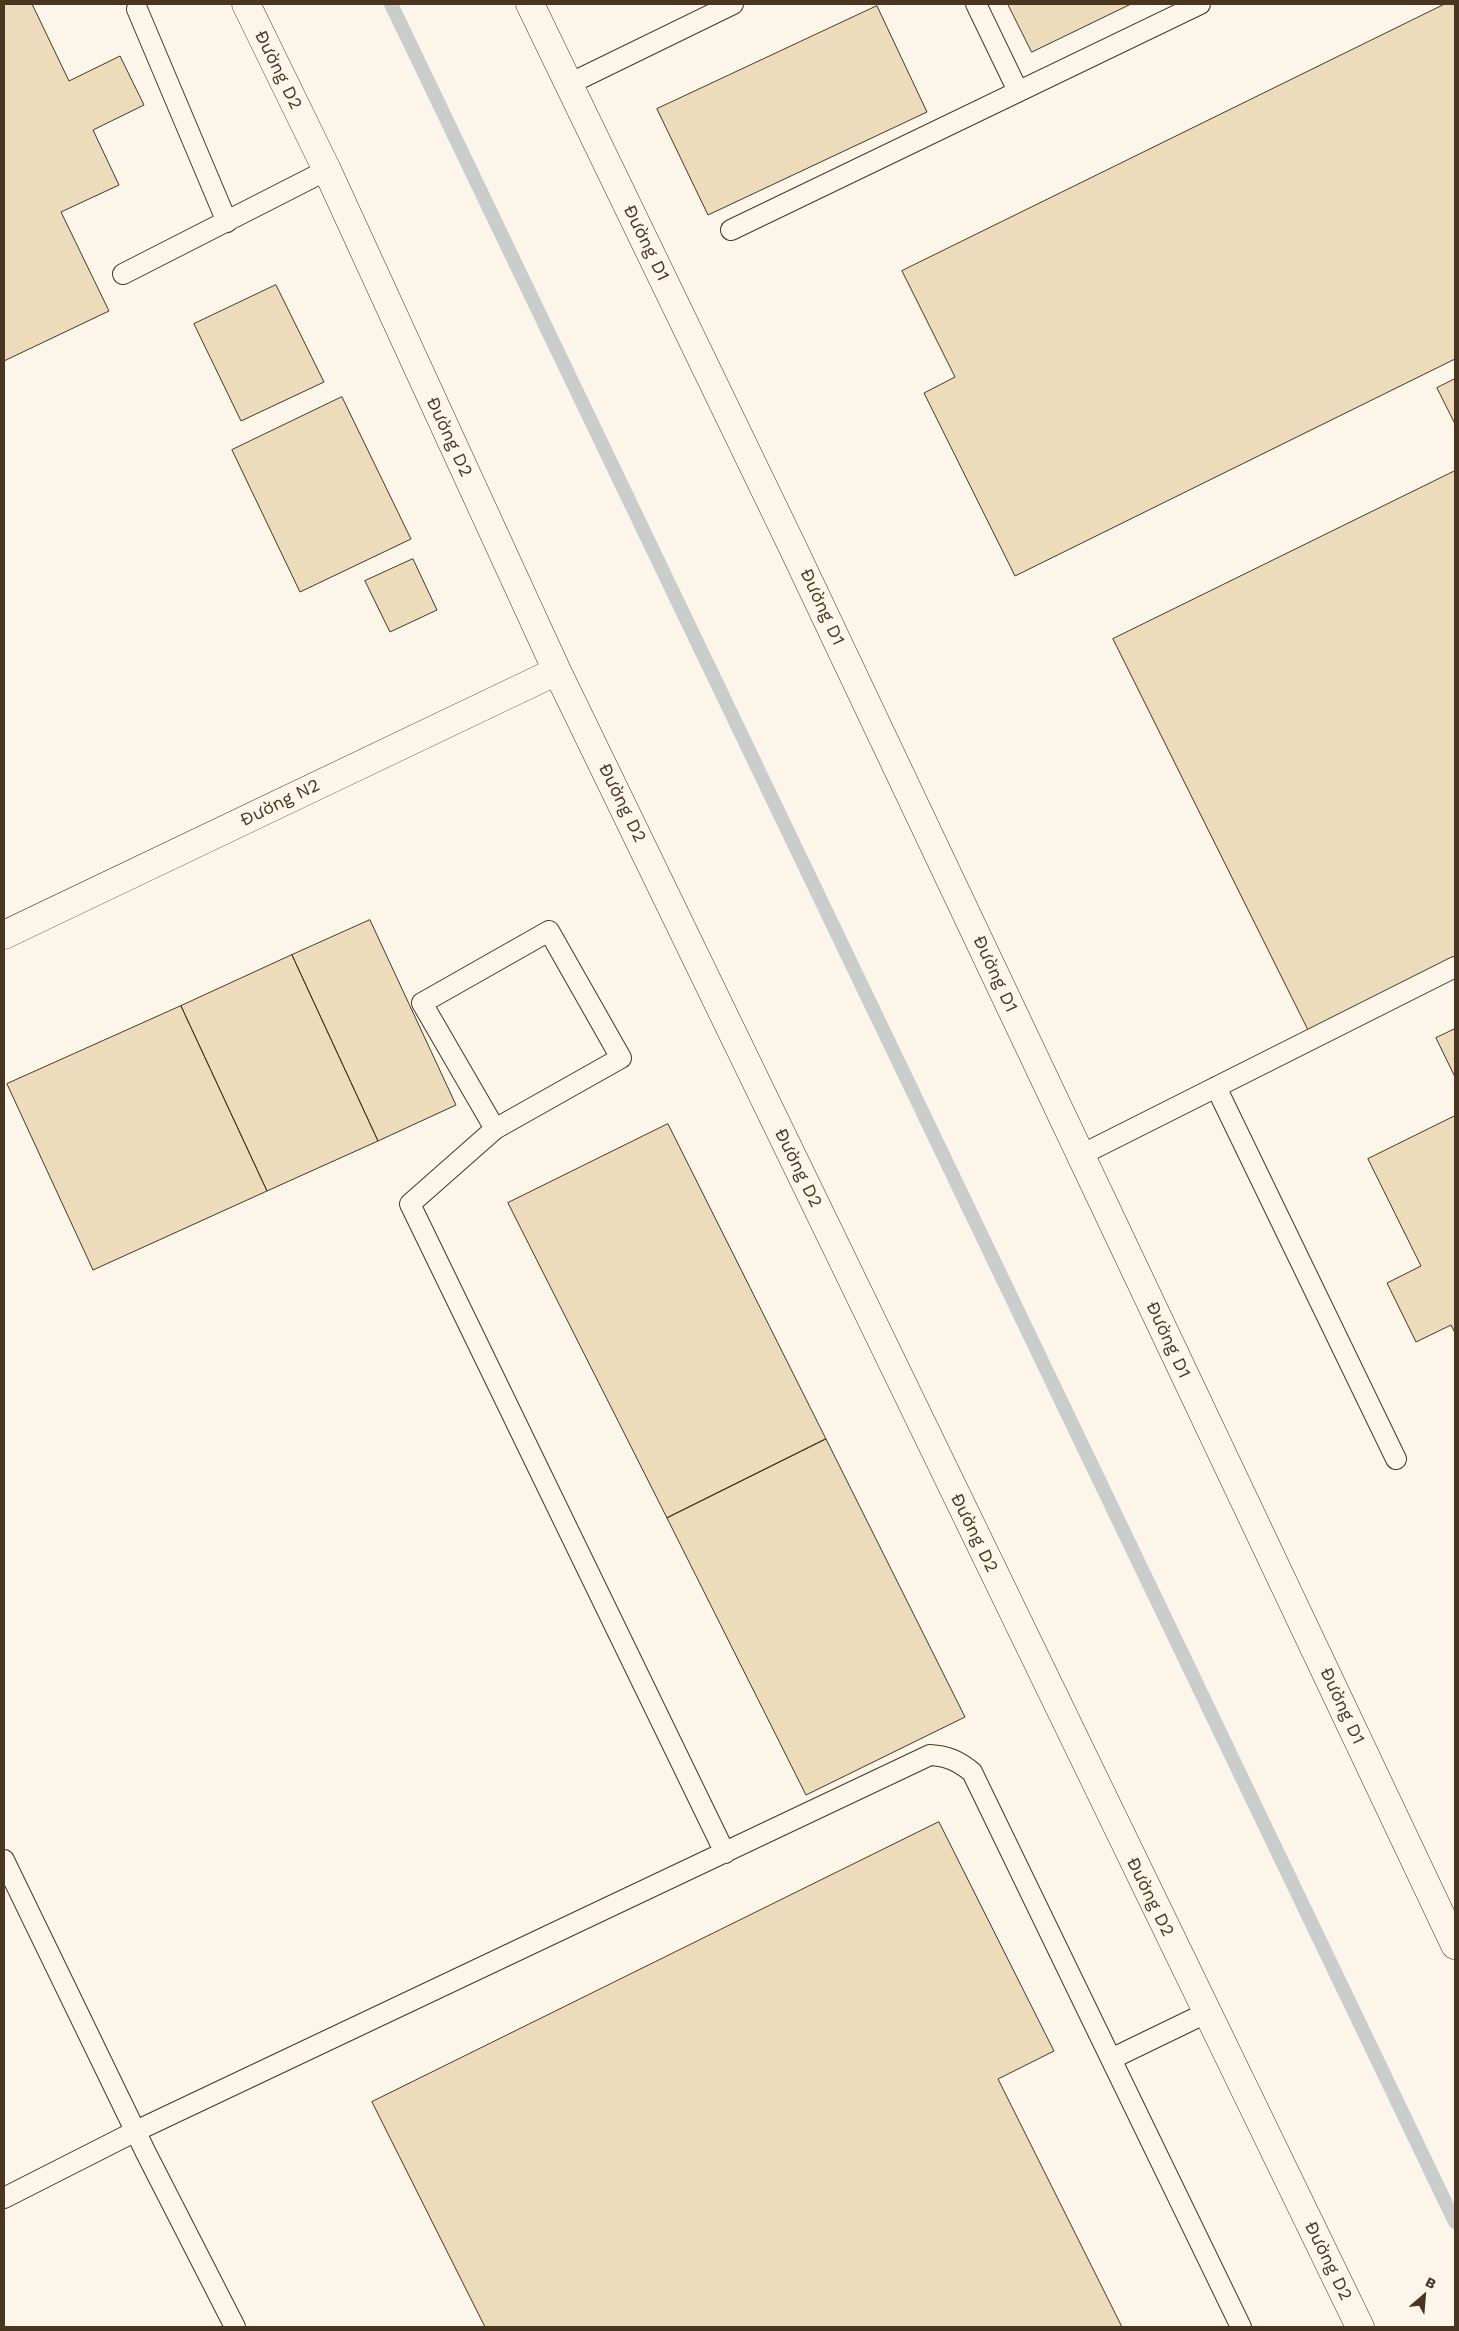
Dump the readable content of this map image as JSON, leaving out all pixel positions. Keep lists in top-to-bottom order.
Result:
{
  "streets": {
    "street": ["Đường D2", "Đường D1", "Đường N2"]
  },
  "crossings": [
    ["Đường D2", "Đường N2"]
  ],
  "north": "top right"
}
